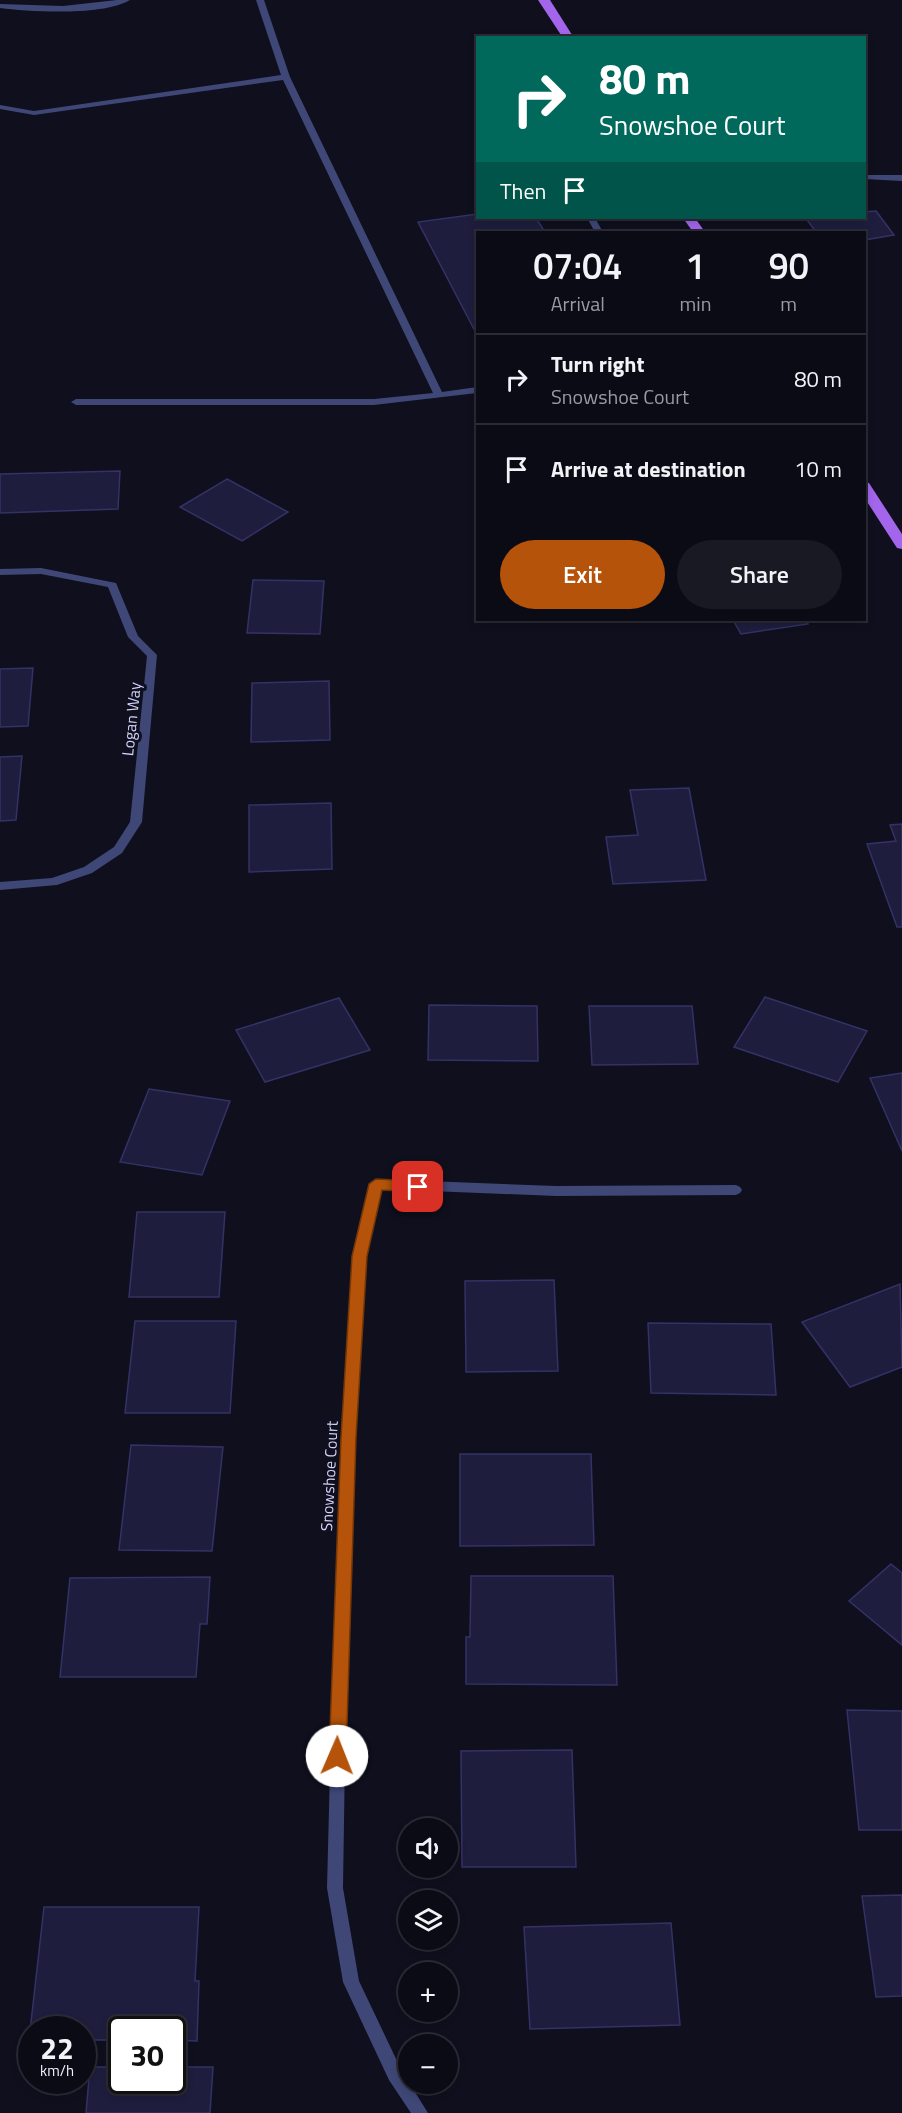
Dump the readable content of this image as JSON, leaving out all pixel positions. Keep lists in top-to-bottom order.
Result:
{
  "streets": {
    "street": ["Logan Way", "Snowshoe Court"]
  },
  "page": {
    "turn": ["80 m", "Snowshoe Court"],
    "then": "Then",
    "eta": [
      "07:04",
      "Arrival",
      "1",
      "min",
      "90",
      "m"
    ],
    "list": [
      {
        "name": "Turn right",
        "note": "Snowshoe Court",
        "value": "80 m"
      },
      {
        "name": "Arrive at destination",
        "value": "10 m"
      }
    ],
    "buttons": ["Exit", "Share"],
    "map_buttons": ["+", "−"],
    "speed": "22 km/h",
    "limit": "30"
  }
}
